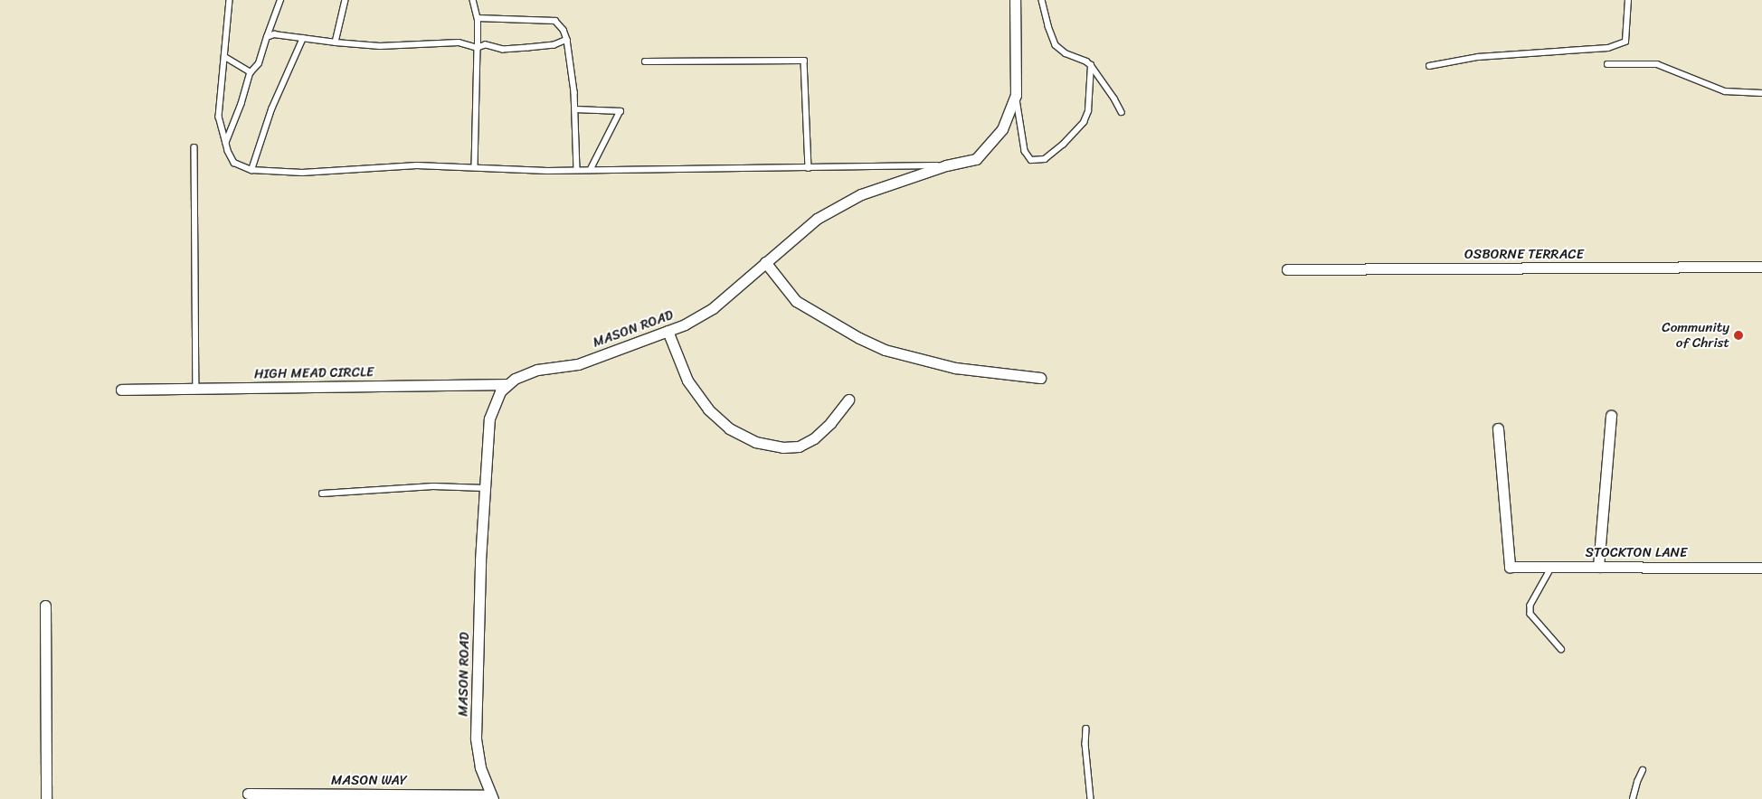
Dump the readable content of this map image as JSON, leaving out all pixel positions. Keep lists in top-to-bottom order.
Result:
{
  "streets": {
    "street": [
      "OSBORNE TERRACE",
      "MASON ROAD",
      "HIGH MEAD CIRCLE",
      "STOCKTON LANE",
      "MASON WAY"
    ]
  },
  "crossings": [
    ["MASON ROAD", "HIGH MEAD CIRCLE"],
    ["MASON ROAD", "MASON WAY"]
  ],
  "places": ["Community of Christ"]
}
